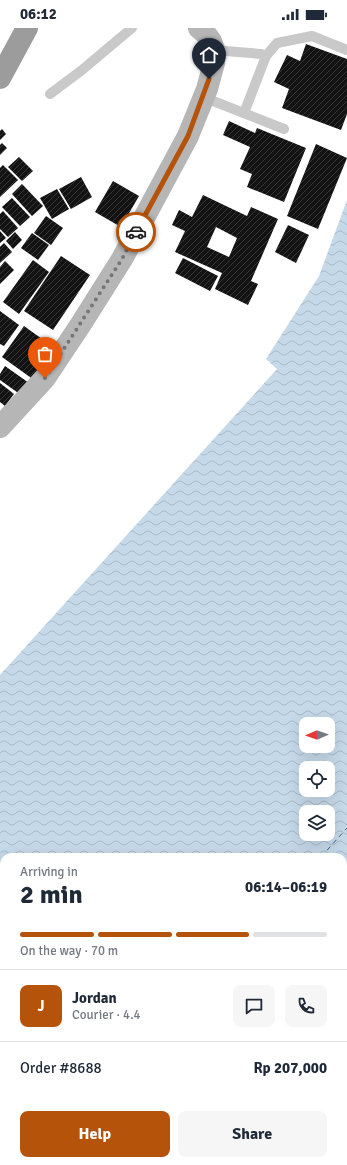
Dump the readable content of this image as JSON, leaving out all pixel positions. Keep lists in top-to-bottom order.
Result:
{
  "north": "left",
  "page": {
    "status": "06:12",
    "heading": ["2 min", "Arriving in", "06:14–06:19"],
    "panel": [
      "Jordan",
      "Courier · 4.4",
      "Order #8688",
      "Rp 207,000"
    ],
    "bar": "On the way · 70 m",
    "round": "J",
    "buttons": ["Help", "Share"]
  }
}
